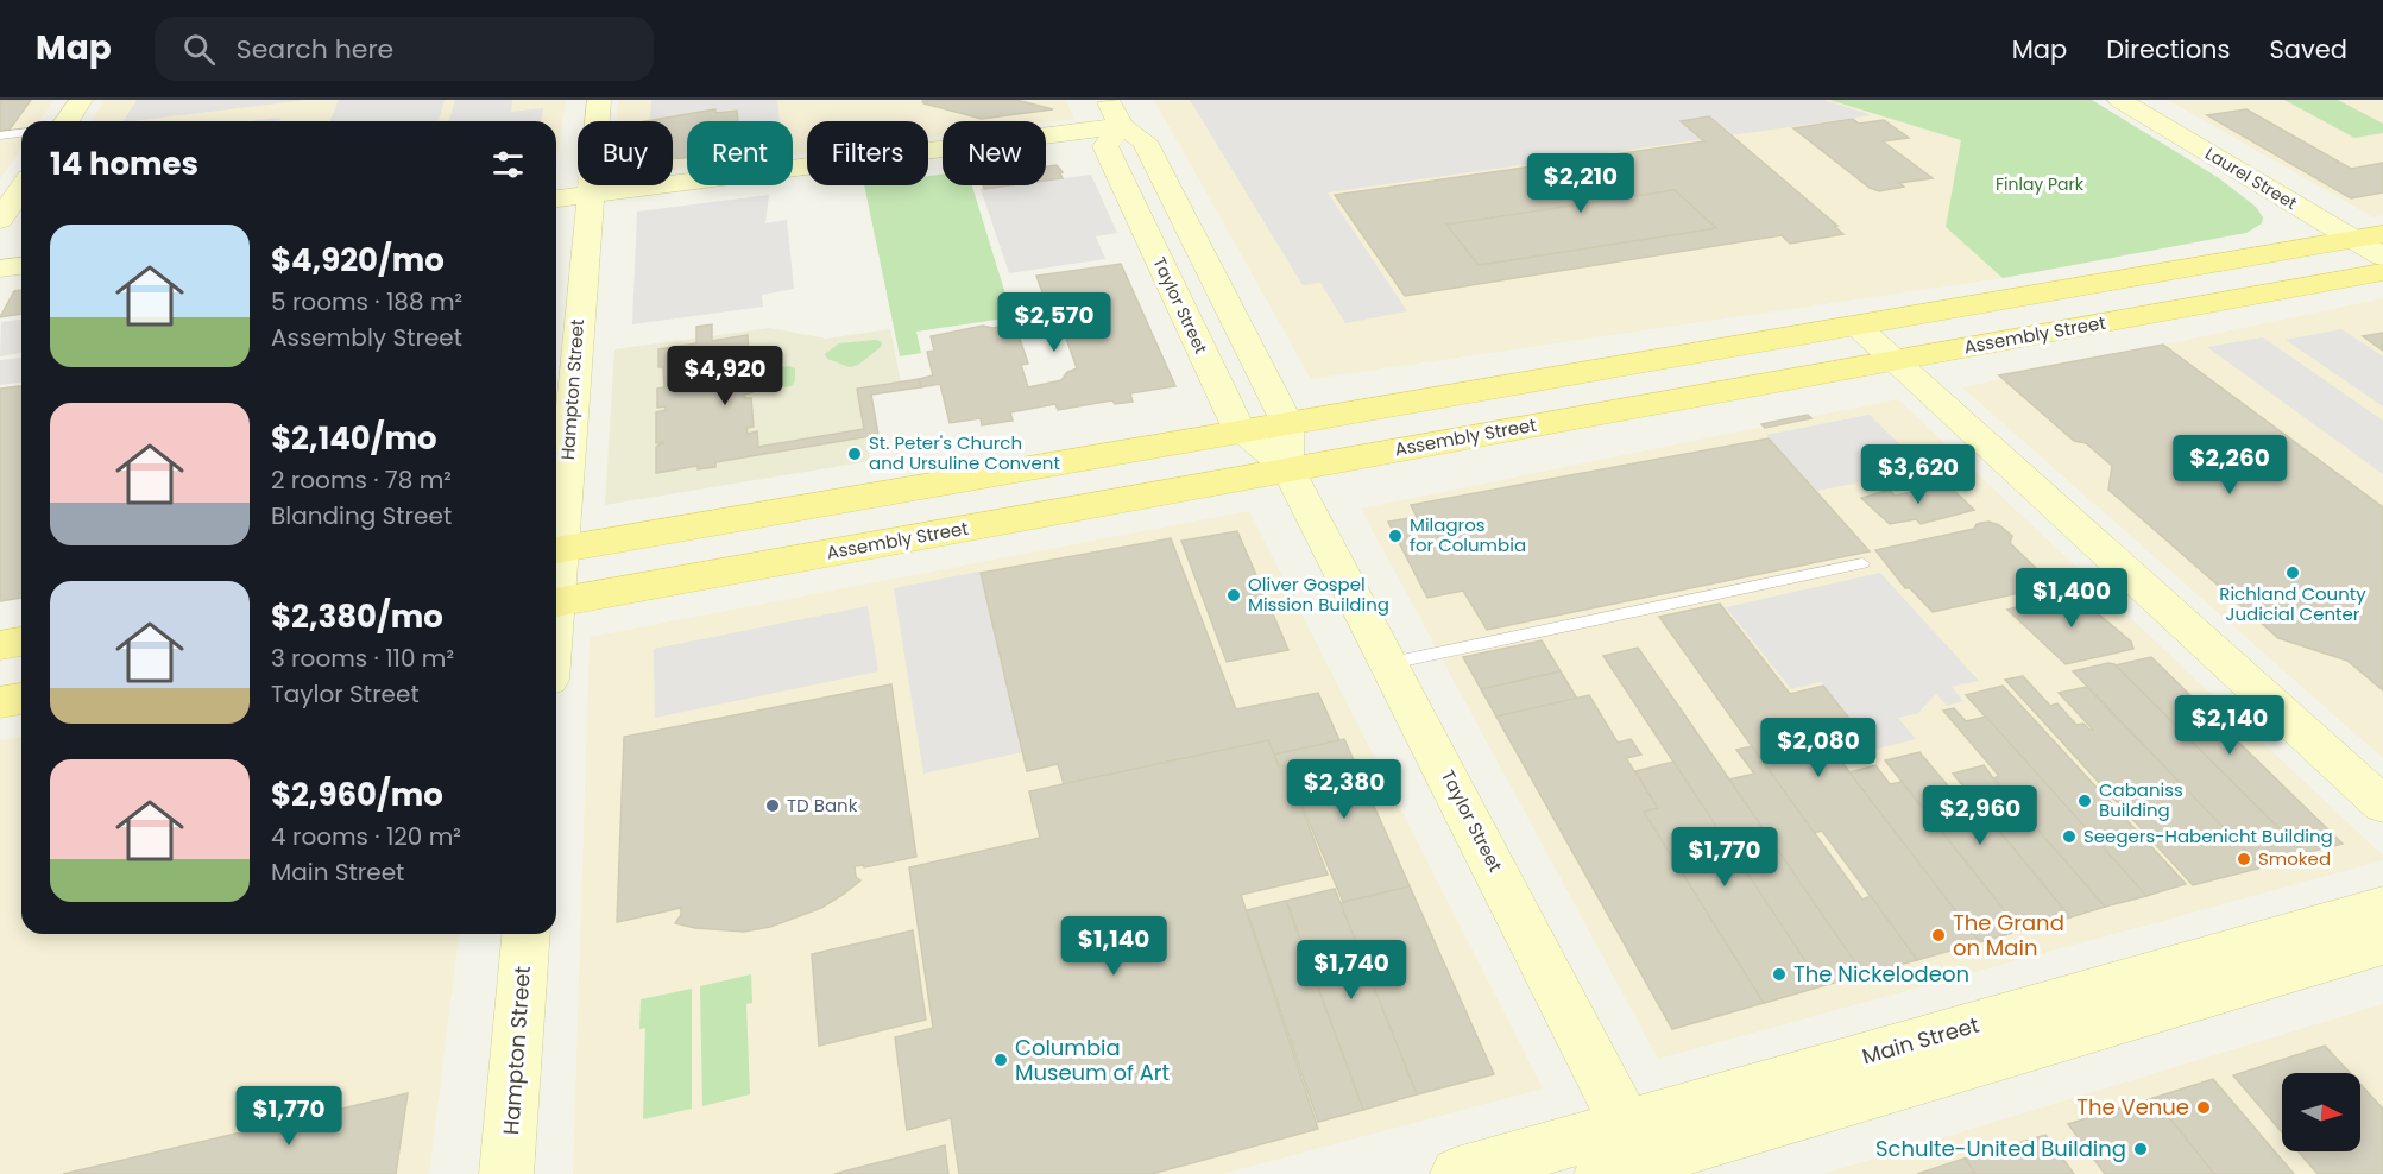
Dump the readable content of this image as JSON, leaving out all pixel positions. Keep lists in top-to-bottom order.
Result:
{
  "streets": {
    "main road": [
      "Laurel Street",
      "Taylor Street",
      "Assembly Street",
      "Hampton Street",
      "Main Street"
    ]
  },
  "crossings": [
    ["Taylor Street", "Assembly Street"],
    ["Taylor Street", "Main Street"]
  ],
  "parks": ["Finlay Park"],
  "places": [
    "St. Peter's Church and Ursuline Convent",
    "Milagros for Columbia",
    "Richland County Judicial Center",
    "Oliver Gospel Mission Building",
    "Cabaniss Building",
    "TD Bank",
    "Seegers-Habenicht Building",
    "Smoked",
    "The Grand on Main",
    "The Nickelodeon",
    "Columbia Museum of Art",
    "The Venue",
    "Schulte-United Building"
  ],
  "north": "right",
  "page": {
    "header": "Map",
    "search": "Search here",
    "nav": ["Map", "Directions", "Saved"],
    "chip": [
      "Buy",
      "Rent",
      "Filters",
      "New"
    ],
    "heading": "14 homes",
    "price": [
      "$2,210",
      "$2,570",
      "$4,920",
      "$2,260",
      "$3,620",
      "$1,400",
      "$2,140",
      "$2,080",
      "$2,380",
      "$2,960",
      "$1,770",
      "$1,140",
      "$1,740",
      "$1,770"
    ],
    "list": [
      {
        "name": "$4,920/mo",
        "note": "5 rooms · 188 m² · Assembly Street"
      },
      {
        "name": "$2,140/mo",
        "note": "2 rooms · 78 m² · Blanding Street"
      },
      {
        "name": "$2,380/mo",
        "note": "3 rooms · 110 m² · Taylor Street"
      },
      {
        "name": "$2,960/mo",
        "note": "4 rooms · 120 m² · Main Street"
      }
    ]
  }
}
